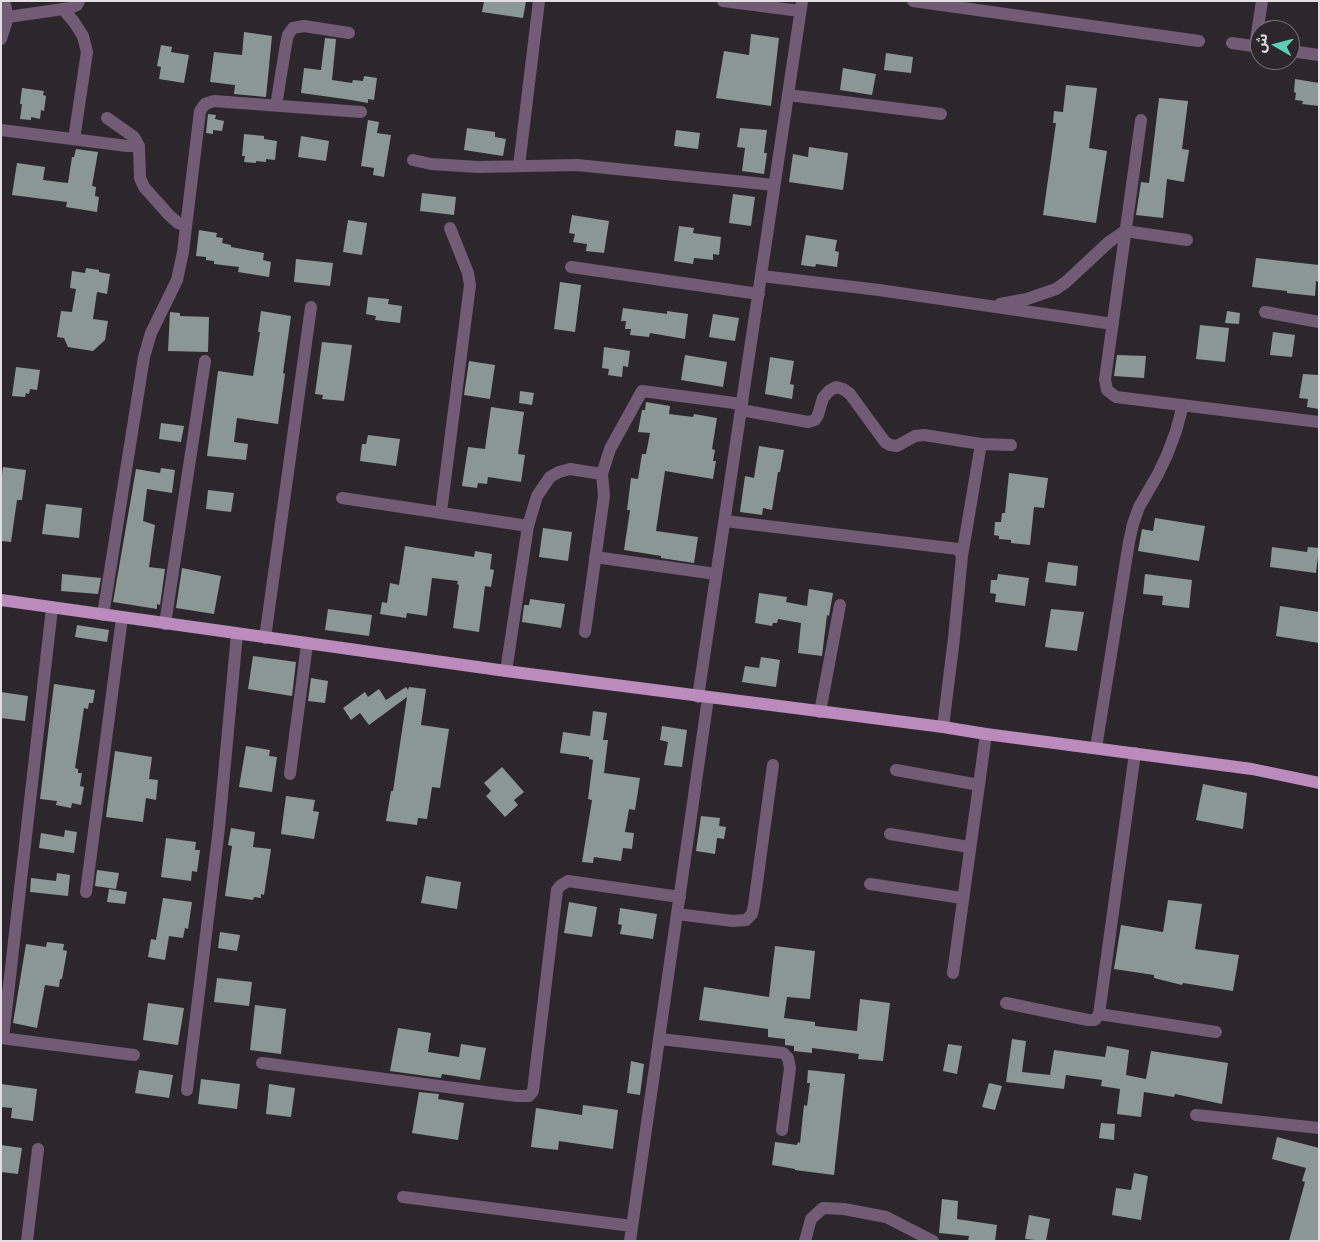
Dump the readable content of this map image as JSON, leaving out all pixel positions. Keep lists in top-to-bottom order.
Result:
{
  "north": "left"
}
